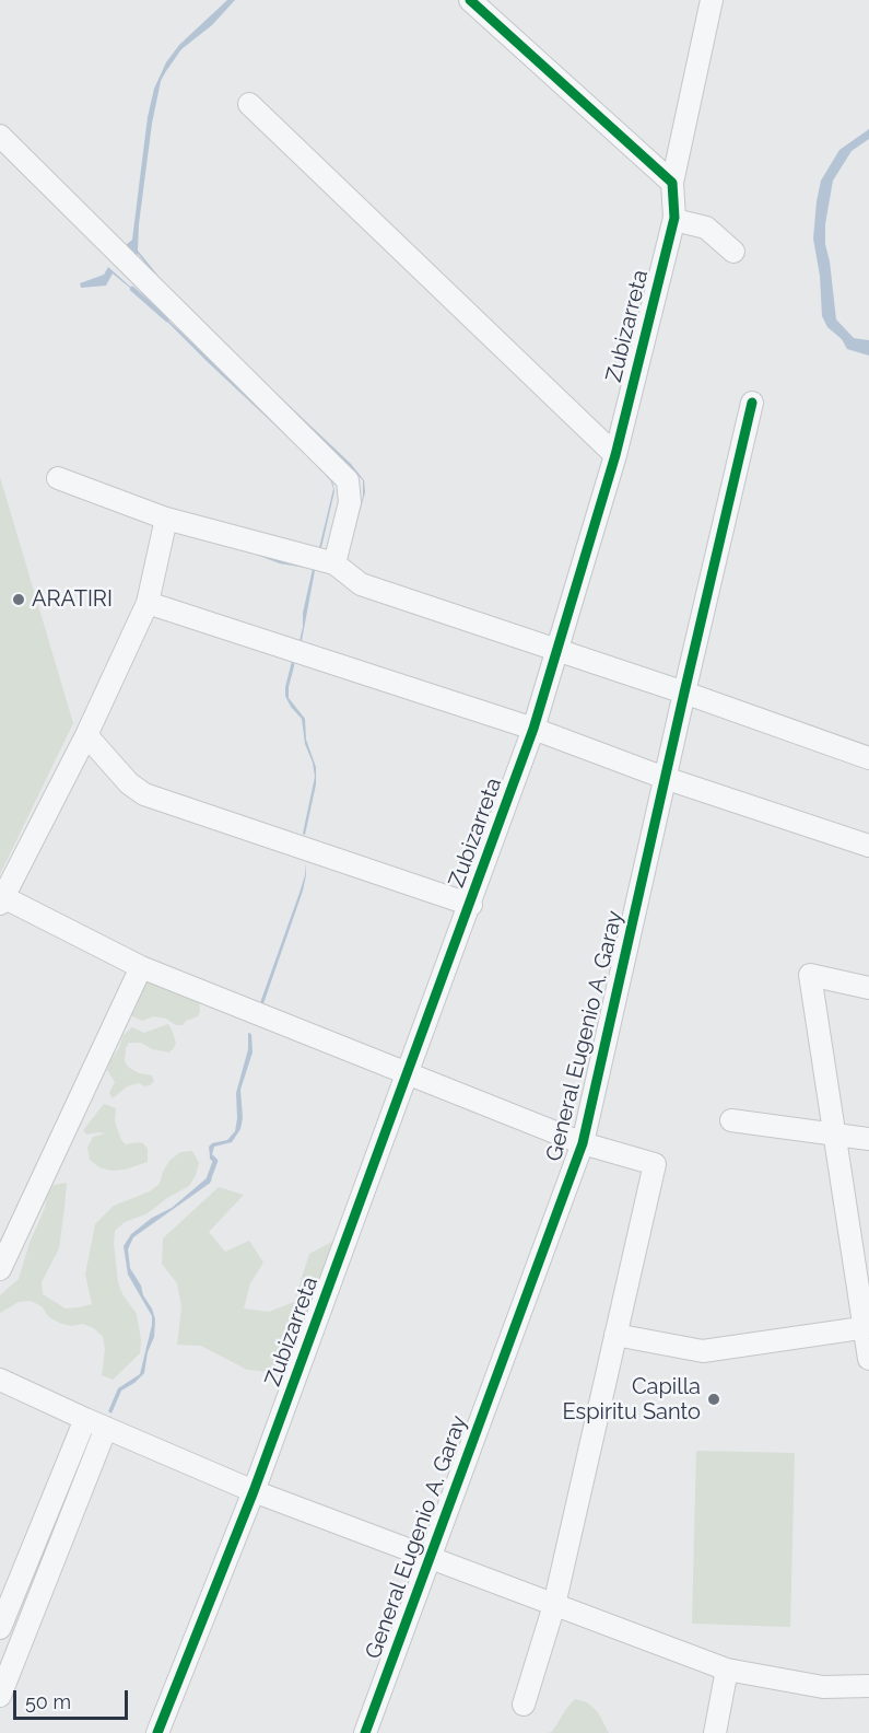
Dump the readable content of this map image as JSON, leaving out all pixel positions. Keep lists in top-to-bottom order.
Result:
{
  "streets": {
    "street": ["Zubizarreta", "General Eugenio A. Garay"]
  },
  "places": ["ARATIRI", "Capilla Espiritu Santo"],
  "scale_bar": "50 m"
}
